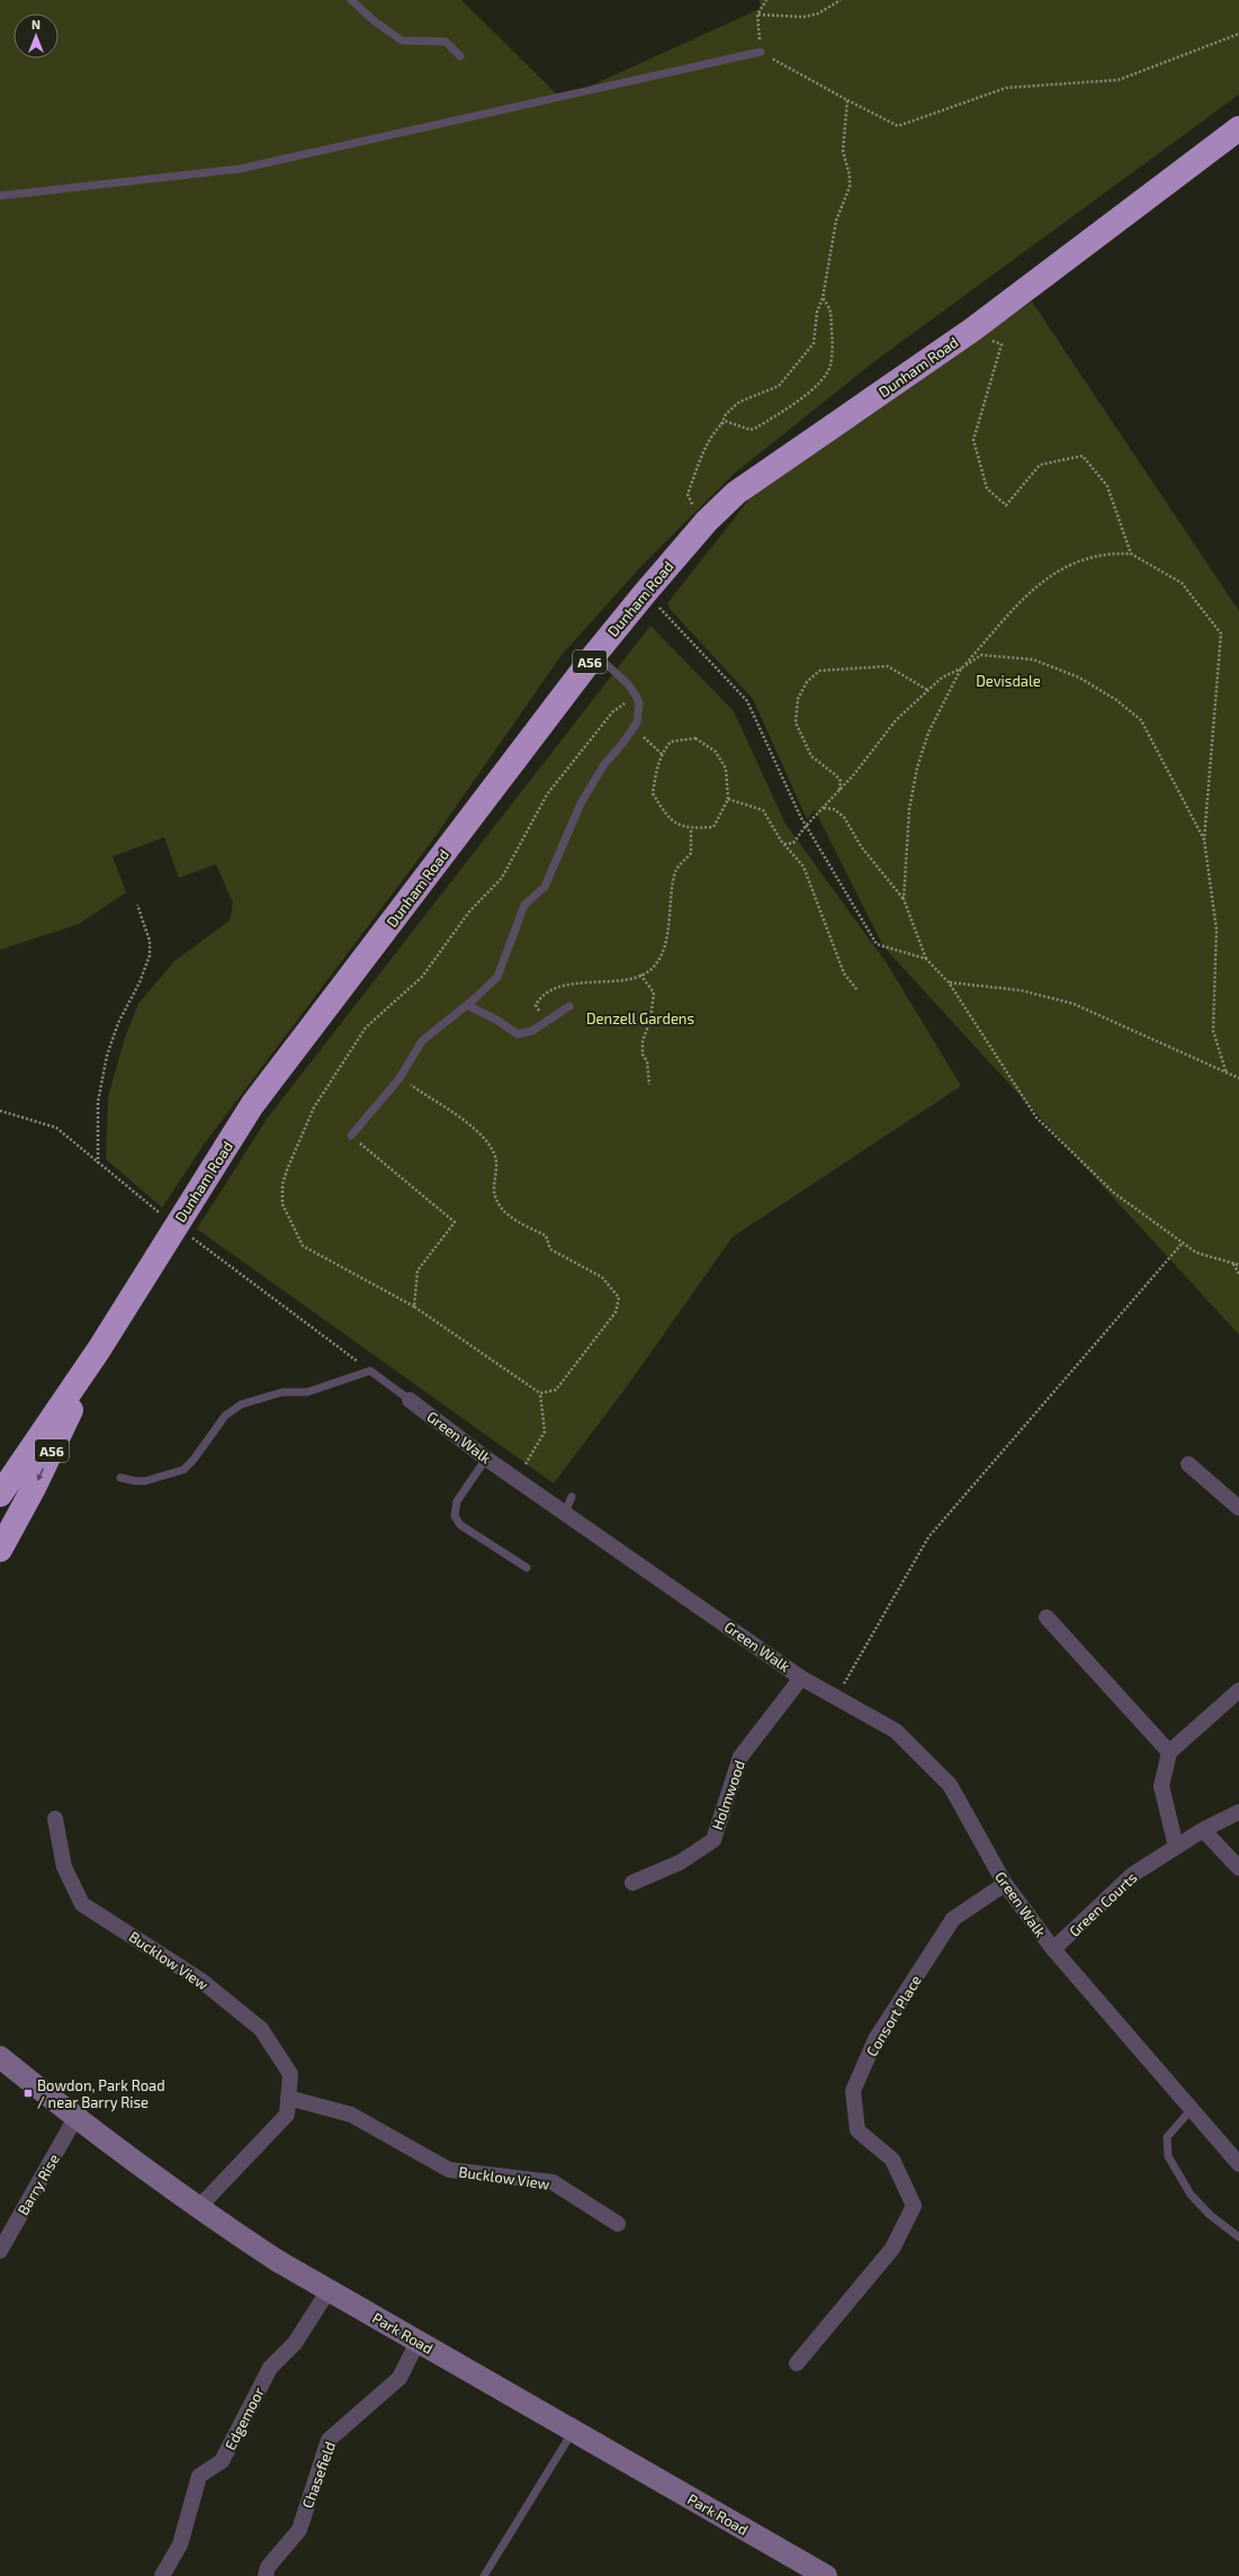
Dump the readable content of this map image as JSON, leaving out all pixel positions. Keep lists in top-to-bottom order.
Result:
{
  "streets": {
    "highway": ["Dunham Road", "A56"],
    "main road": ["Park Road"],
    "street": [
      "Green Walk",
      "Holmwood",
      "Green Courts",
      "Bucklow View",
      "Consort Place",
      "Barry Rise",
      "Edgemoor",
      "Chasefield"
    ]
  },
  "crossings": [
    ["Green Walk", "Holmwood"],
    ["Green Walk", "Green Courts"],
    ["Green Walk", "Consort Place"],
    ["Bucklow View", "Park Road"],
    ["Barry Rise", "Park Road"],
    ["Park Road", "Edgemoor"],
    ["Park Road", "Chasefield"]
  ],
  "parks": ["Devisdale", "Denzell Gardens"],
  "places": {
    "transit": ["Bowdon, Park Road / near Barry Rise"]
  },
  "north": "top"
}
